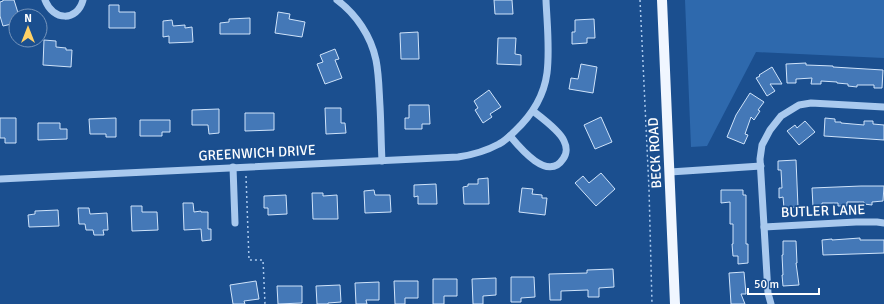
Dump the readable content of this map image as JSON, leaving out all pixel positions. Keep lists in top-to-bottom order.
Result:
{
  "streets": {
    "main road": ["BECK ROAD"],
    "street": ["GREENWICH DRIVE", "BUTLER LANE"]
  },
  "scale_bar": "50 m",
  "north": "top"
}
